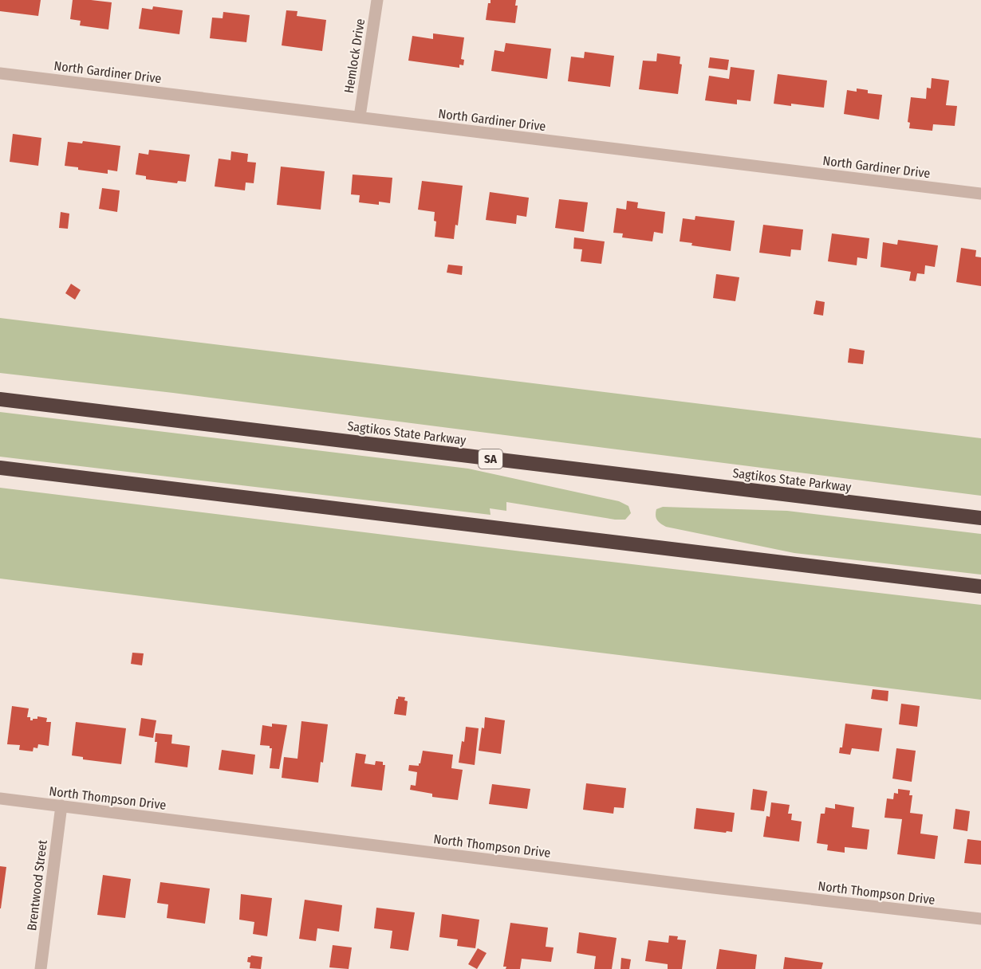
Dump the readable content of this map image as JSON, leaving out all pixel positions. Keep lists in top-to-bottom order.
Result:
{
  "streets": {
    "highway": ["Sagtikos State Parkway", "SA"],
    "street": [
      "Hemlock Drive",
      "North Gardiner Drive",
      "North Thompson Drive",
      "Brentwood Street"
    ]
  },
  "crossings": [
    ["Hemlock Drive", "North Gardiner Drive"],
    ["North Thompson Drive", "Brentwood Street"]
  ]
}
